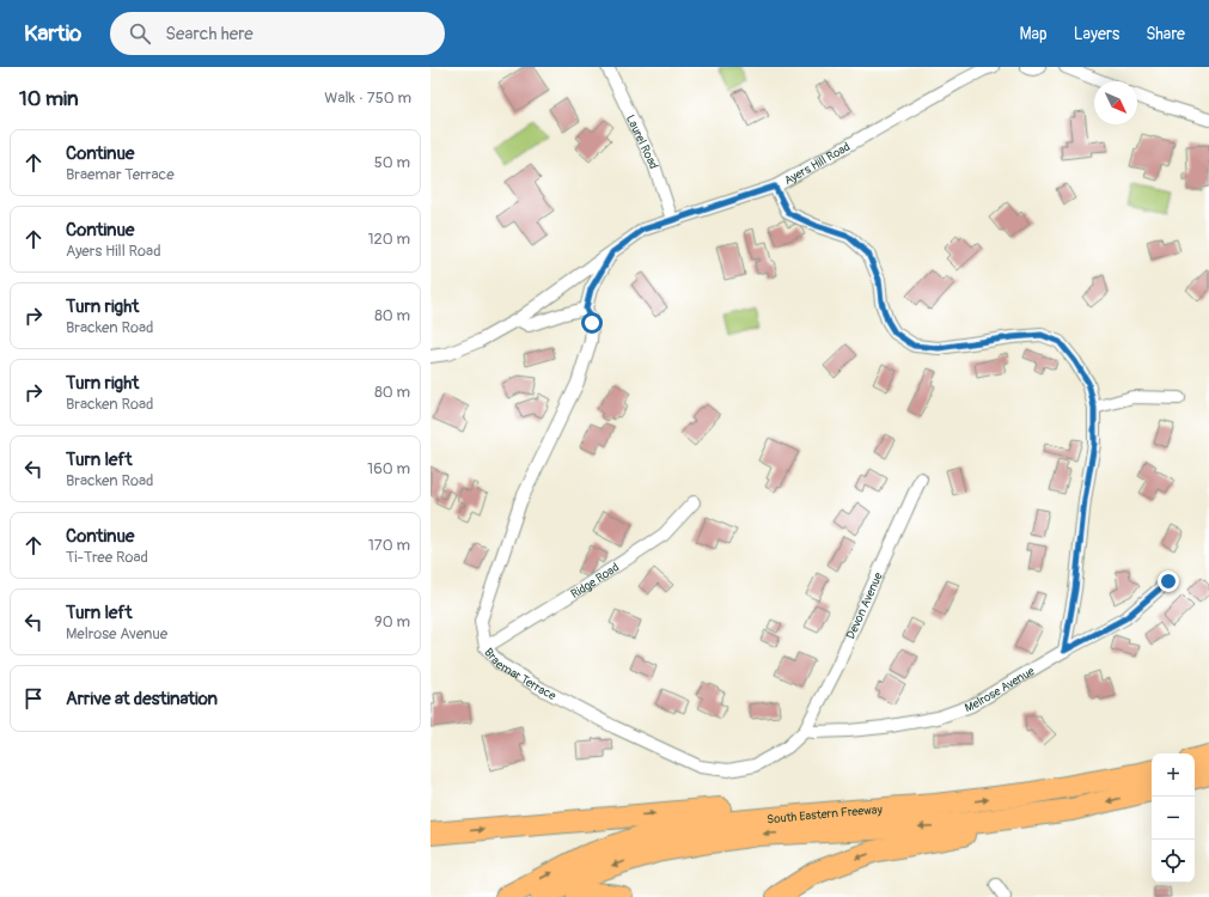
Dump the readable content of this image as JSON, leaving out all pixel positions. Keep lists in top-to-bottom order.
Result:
{
  "streets": {
    "highway": ["South Eastern Freeway"],
    "street": [
      "Laurel Road",
      "Ayers Hill Road",
      "Ridge Road",
      "Devon Avenue",
      "Braemar Terrace",
      "Melrose Avenue"
    ]
  },
  "crossings": [
    ["Laurel Road", "Ayers Hill Road"],
    ["Ridge Road", "Braemar Terrace"],
    ["Devon Avenue", "Braemar Terrace"],
    ["Devon Avenue", "Melrose Avenue"],
    ["Braemar Terrace", "Melrose Avenue"]
  ],
  "north": "bottom right",
  "page": {
    "header": "Kartio",
    "search": "Search here",
    "nav": ["Map", "Layers", "Share"],
    "heading": ["10 min", "Walk · 750 m"],
    "list": [
      ["Continue", "Braemar Terrace", "50 m"],
      ["Continue", "Ayers Hill Road", "120 m"],
      ["Turn right", "Bracken Road", "80 m"],
      ["Turn right", "Bracken Road", "80 m"],
      ["Turn left", "Bracken Road", "160 m"],
      ["Continue", "Ti-Tree Road", "170 m"],
      ["Turn left", "Melrose Avenue", "90 m"],
      "Arrive at destination"
    ],
    "map_buttons": ["+", "−"]
  }
}
